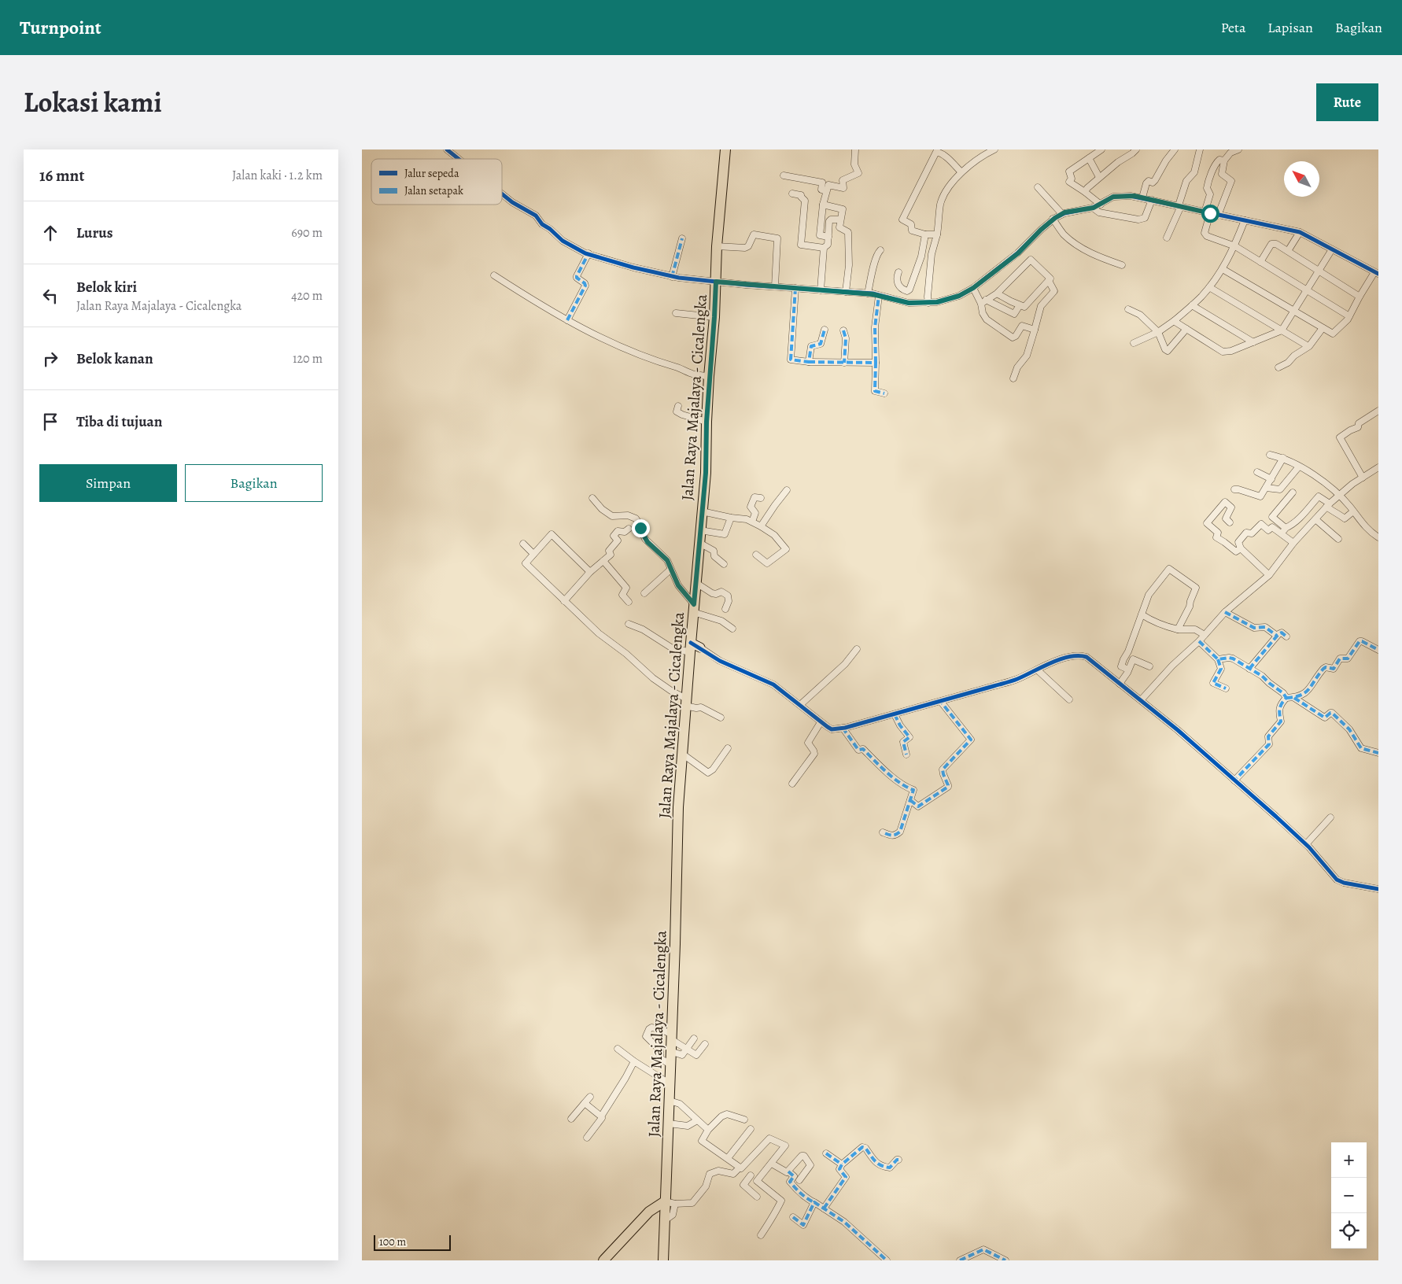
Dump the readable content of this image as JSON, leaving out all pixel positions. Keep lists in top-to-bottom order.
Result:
{
  "streets": {
    "main road": ["Jalan Raya Majalaya - Cicalengka"]
  },
  "legend": ["Jalur sepeda", "Jalan setapak"],
  "scale_bar": "100 m",
  "north": "top left",
  "page": {
    "header": "Turnpoint",
    "nav": ["Peta", "Lapisan", "Bagikan"],
    "title": "Lokasi kami",
    "buttons": [
      "Rute",
      ["Simpan", "Bagikan"]
    ],
    "heading": ["16 mnt", "Jalan kaki · 1.2 km"],
    "list": [
      ["Lurus", "690 m"],
      ["Belok kiri", "Jalan Raya Majalaya - Cicalengka", "420 m"],
      ["Belok kanan", "120 m"],
      "Tiba di tujuan"
    ],
    "map_buttons": ["+", "−"],
    "scale": "100 m"
  }
}
